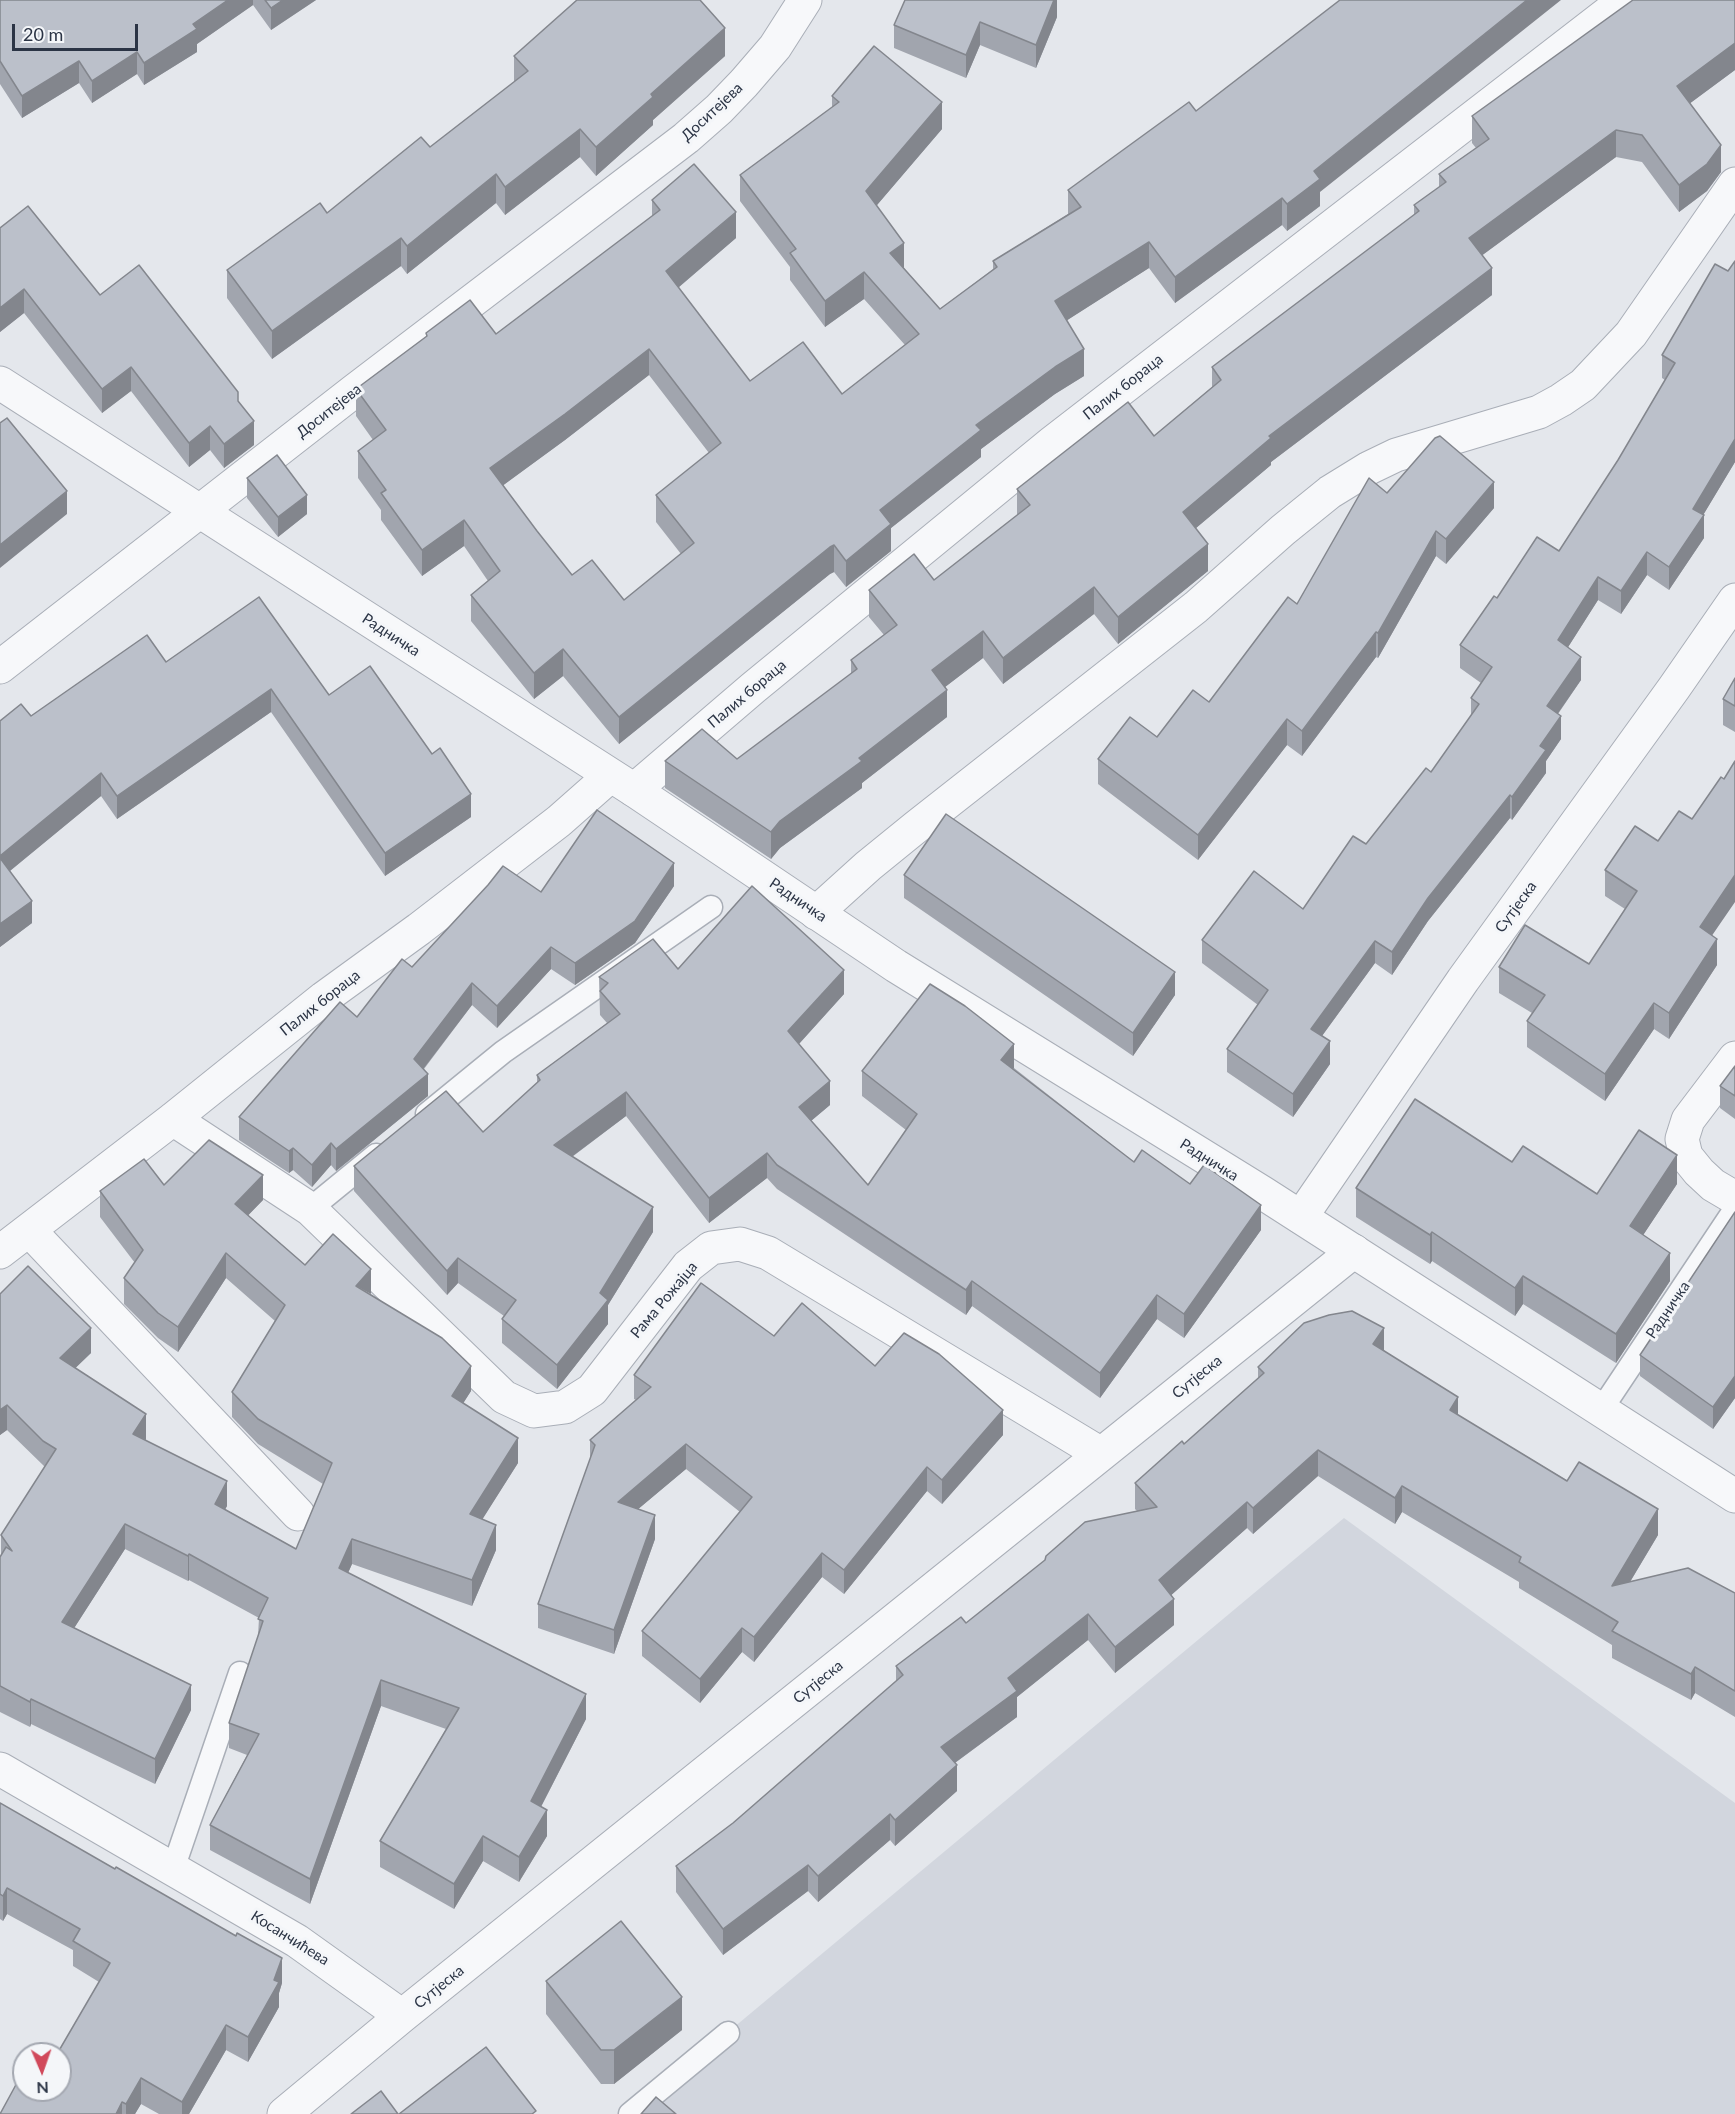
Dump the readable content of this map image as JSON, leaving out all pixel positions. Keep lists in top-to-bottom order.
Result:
{
  "streets": {
    "street": [
      "Доситејева",
      "Палих бораца",
      "Радничка",
      "Сутјеска",
      "Рама Рожајца",
      "Косанчићева"
    ]
  },
  "crossings": [
    ["Доситејева", "Радничка"],
    ["Палих бораца", "Радничка"],
    ["Палих бораца", "Рама Рожајца"],
    ["Радничка", "Сутјеска"],
    ["Сутјеска", "Рама Рожајца"],
    ["Сутјеска", "Косанчићева"]
  ],
  "scale_bar": "20 m",
  "north": "bottom"
}
